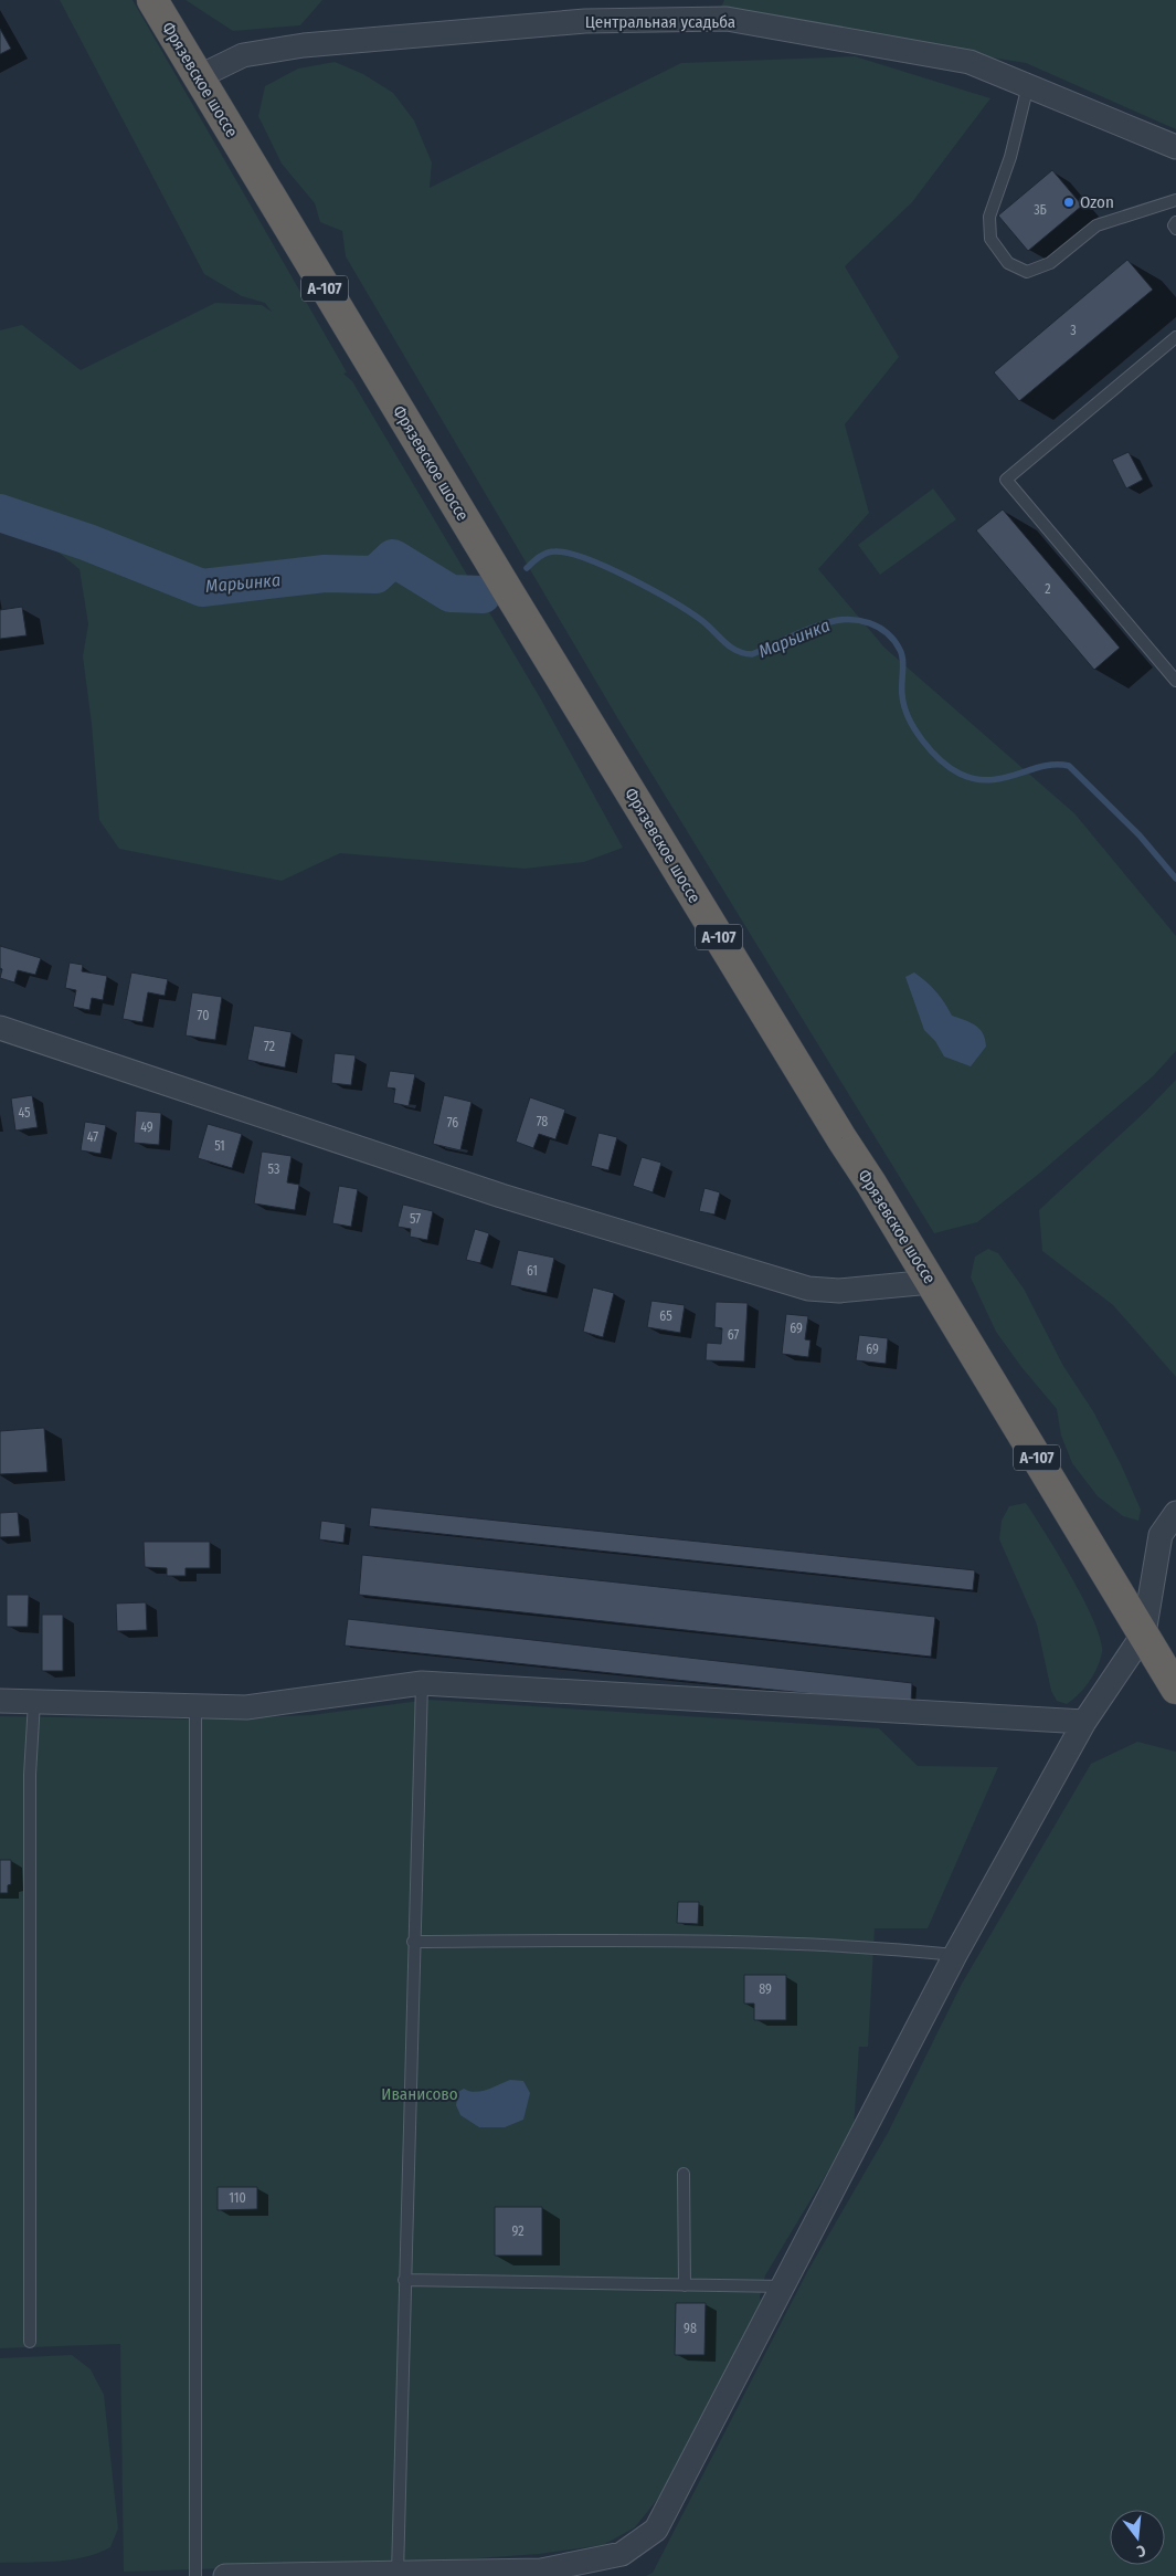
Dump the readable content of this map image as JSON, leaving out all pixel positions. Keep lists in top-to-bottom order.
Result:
{
  "streets": {
    "highway": ["Фрязевское шоссе", "А-107"],
    "street": ["Центральная усадьба"]
  },
  "crossings": [
    ["Центральная усадьба", "Фрязевское шоссе"]
  ],
  "water": ["Марьинка"],
  "parks": ["Иванисово"],
  "places": ["Ozon"],
  "house_numbers": [
    "3Б",
    "3",
    "2",
    "70",
    "72",
    "45",
    "78",
    "76",
    "49",
    "47",
    "51",
    "53",
    "57",
    "61",
    "65",
    "69",
    "67",
    "69",
    "89",
    "110",
    "92",
    "98"
  ],
  "north": "bottom"
}
